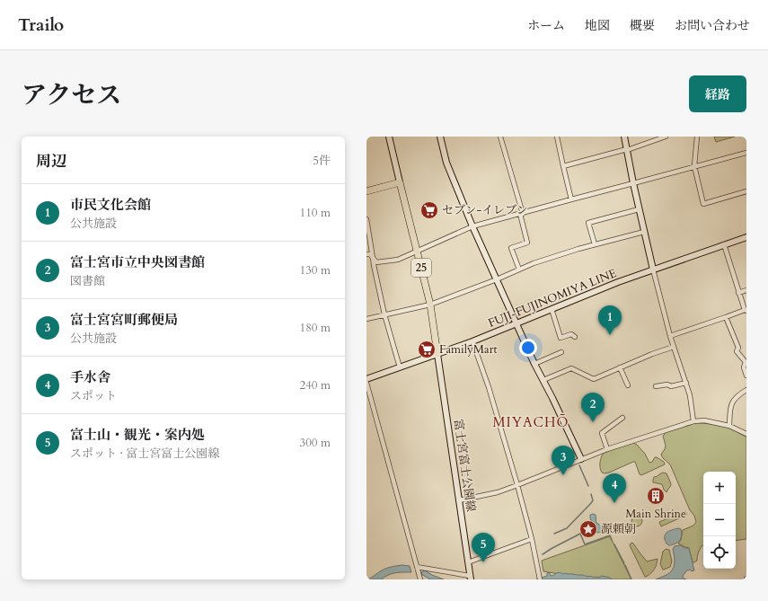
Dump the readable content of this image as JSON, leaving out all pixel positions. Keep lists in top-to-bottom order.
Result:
{
  "streets": {
    "main road": ["25", "FUJI-FUJINOMIYA LINE", "富士宮富士公園線"]
  },
  "crossings": [
    ["25", "FUJI-FUJINOMIYA LINE"],
    ["25", "富士宮富士公園線"],
    ["FUJI-FUJINOMIYA LINE", "富士宮富士公園線"]
  ],
  "districts": ["MIYACHŌ"],
  "places": {
    "supermarket": ["セブン-イレブン", "FamilyMart"],
    "building": ["Main Shrine"],
    "place": ["源頼朝"]
  },
  "page": {
    "header": "Trailo",
    "nav": [
      "ホーム",
      "地図",
      "概要",
      "お問い合わせ"
    ],
    "title": "アクセス",
    "buttons": "経路",
    "heading": ["周辺", "5件"],
    "list": [
      {
        "mark": "1",
        "name": "市民文化会館",
        "note": "公共施設",
        "value": "110 m"
      },
      {
        "mark": "2",
        "name": "富士宮市立中央図書館",
        "note": "図書館",
        "value": "130 m"
      },
      {
        "mark": "3",
        "name": "富士宮宮町郵便局",
        "note": "公共施設",
        "value": "180 m"
      },
      {
        "mark": "4",
        "name": "手水舎",
        "note": "スポット",
        "value": "240 m"
      },
      {
        "mark": "5",
        "name": "富士山・観光・案内処",
        "note": "スポット · 富士宮富士公園線",
        "value": "300 m"
      }
    ],
    "pins": [
      "1",
      "2",
      "3",
      "4",
      "5"
    ],
    "map_buttons": ["+", "−"]
  }
}
